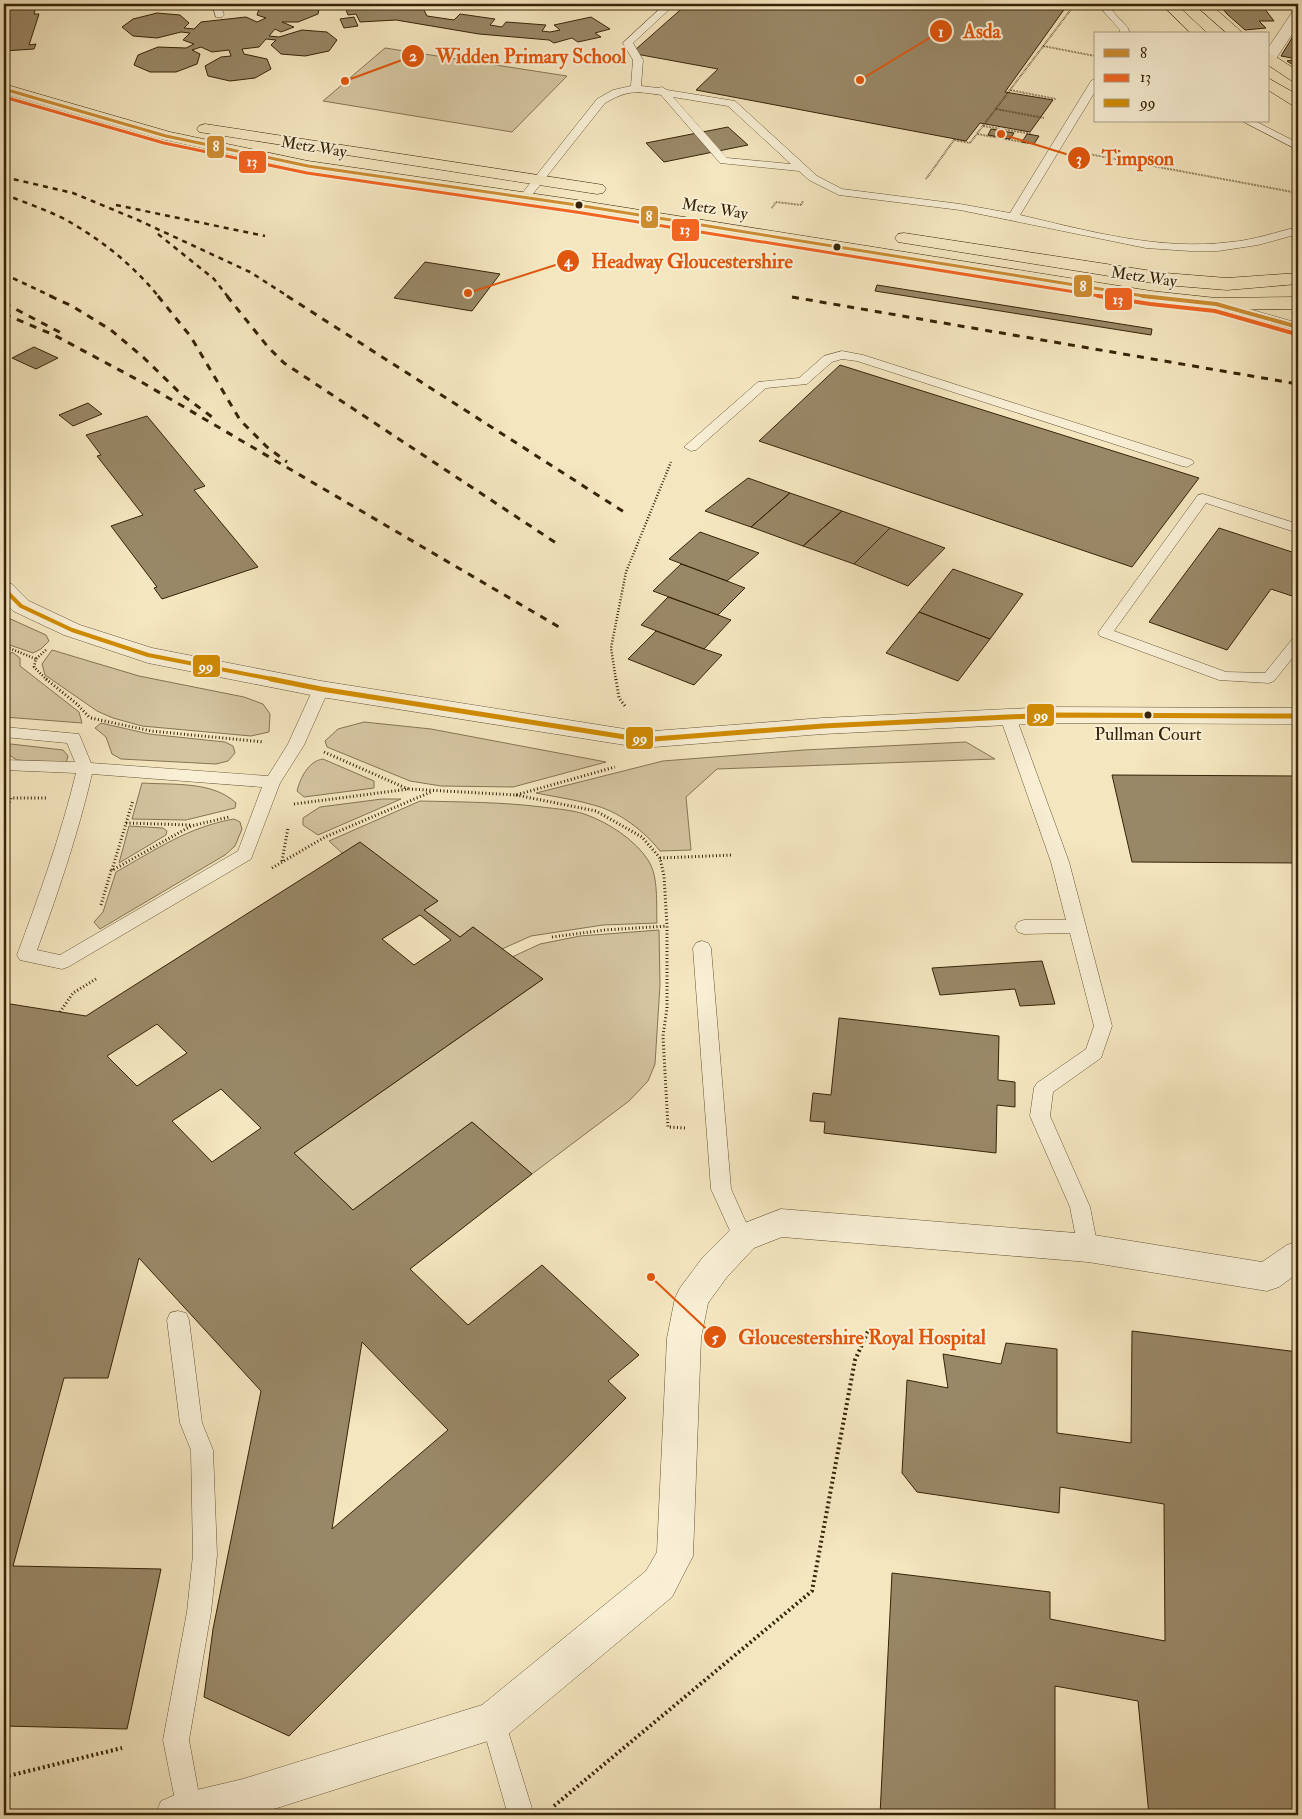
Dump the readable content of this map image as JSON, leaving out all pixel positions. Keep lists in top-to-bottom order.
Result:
{
  "streets": {
    "main road": ["Metz Way"]
  },
  "places": [
    "Asda",
    "Widden Primary School",
    "Timpson",
    "Headway Gloucestershire",
    "Pullman Court",
    "Gloucestershire Royal Hospital"
  ],
  "lines": ["transit line 8", "transit line 13", "transit line 99"],
  "legend": ["8", "13", "99"]
}
